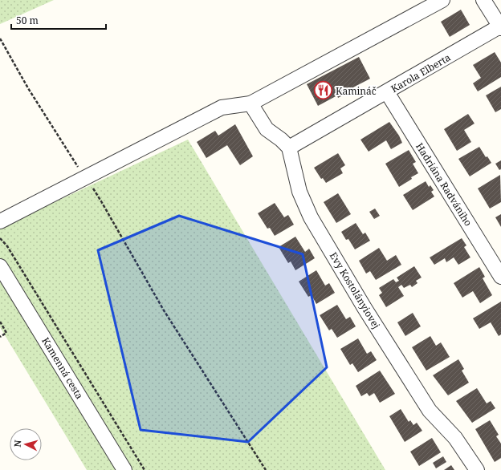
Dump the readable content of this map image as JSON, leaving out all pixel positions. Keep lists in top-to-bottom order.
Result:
{
  "streets": {
    "street": [
      "Karola Elberta",
      "Hadriána Radvániho",
      "Evy Kostolányiovej",
      "Kamenná cesta"
    ]
  },
  "crossings": [
    ["Karola Elberta", "Hadriána Radvániho"],
    ["Karola Elberta", "Evy Kostolányiovej"]
  ],
  "places": {
    "restaurant": ["Kamináč"]
  },
  "scale_bar": "50 m",
  "north": "left"
}
